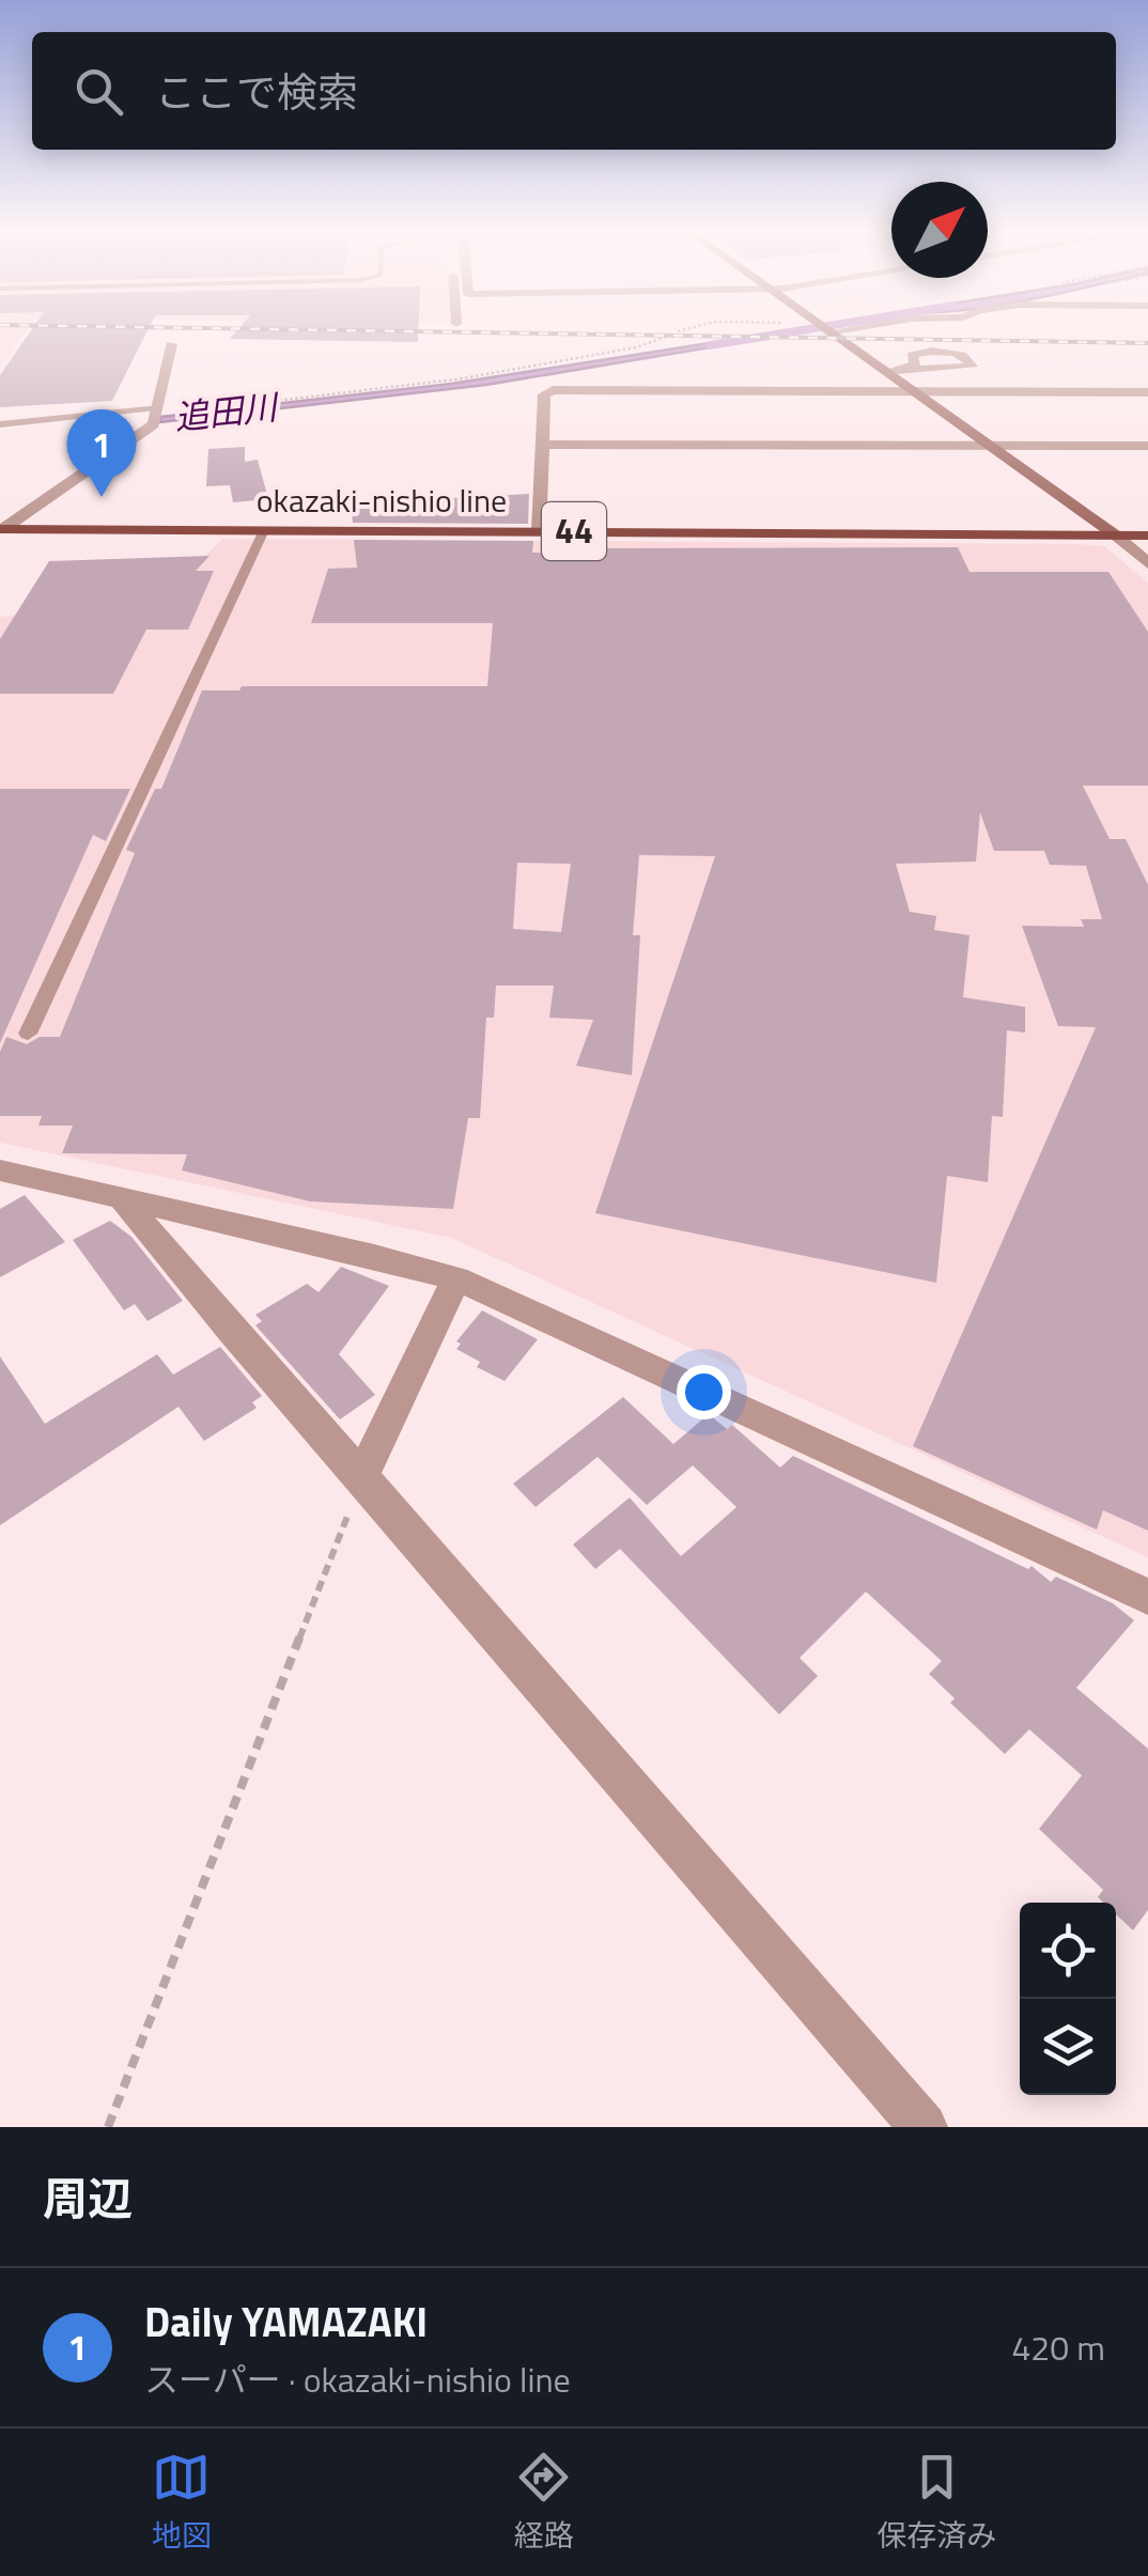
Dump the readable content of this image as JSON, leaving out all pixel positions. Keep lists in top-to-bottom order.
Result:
{
  "streets": {
    "main road": ["okazaki-nishio line", "44"]
  },
  "water": ["追田川"],
  "north": "top right",
  "page": {
    "search": "ここで検索",
    "pins": "1",
    "heading": "周辺",
    "list": [
      {
        "mark": "1",
        "name": "Daily YAMAZAKI",
        "note": "スーパー · okazaki-nishio line",
        "value": "420 m"
      }
    ],
    "nav": ["地図", "経路", "保存済み"]
  }
}
